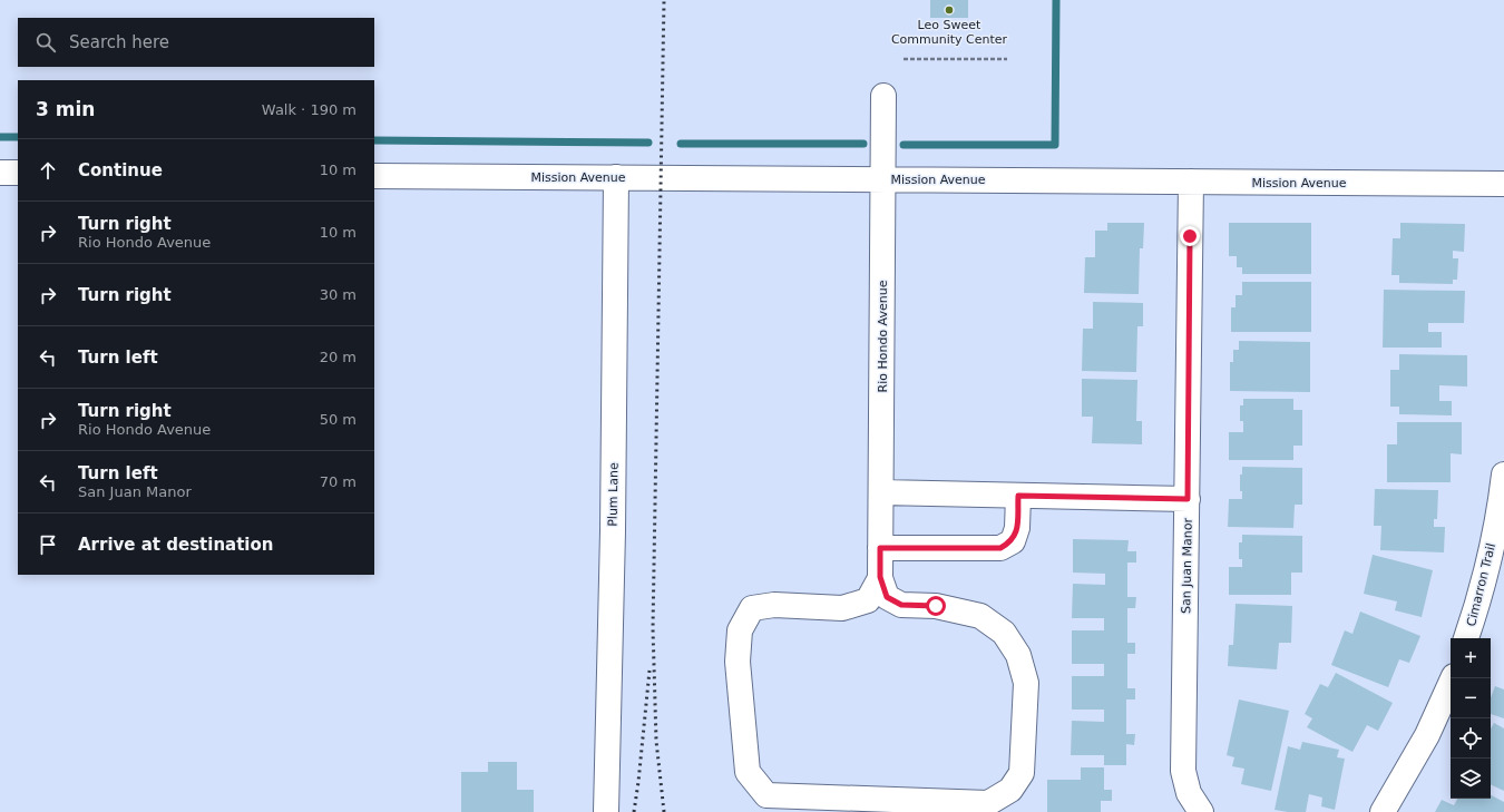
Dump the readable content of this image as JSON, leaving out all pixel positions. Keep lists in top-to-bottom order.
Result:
{
  "streets": {
    "street": [
      "Mission Avenue",
      "Rio Hondo Avenue",
      "Plum Lane",
      "San Juan Manor",
      "Cimarron Trail"
    ]
  },
  "crossings": [
    ["Mission Avenue", "Rio Hondo Avenue"],
    ["Mission Avenue", "Plum Lane"],
    ["Mission Avenue", "San Juan Manor"]
  ],
  "places": ["Leo Sweet Community Center"],
  "page": {
    "search": "Search here",
    "heading": ["3 min", "Walk · 190 m"],
    "list": [
      ["Continue", "10 m"],
      ["Turn right", "Rio Hondo Avenue", "10 m"],
      ["Turn right", "30 m"],
      ["Turn left", "20 m"],
      ["Turn right", "Rio Hondo Avenue", "50 m"],
      ["Turn left", "San Juan Manor", "70 m"],
      "Arrive at destination"
    ],
    "map_buttons": ["+", "−"]
  }
}
